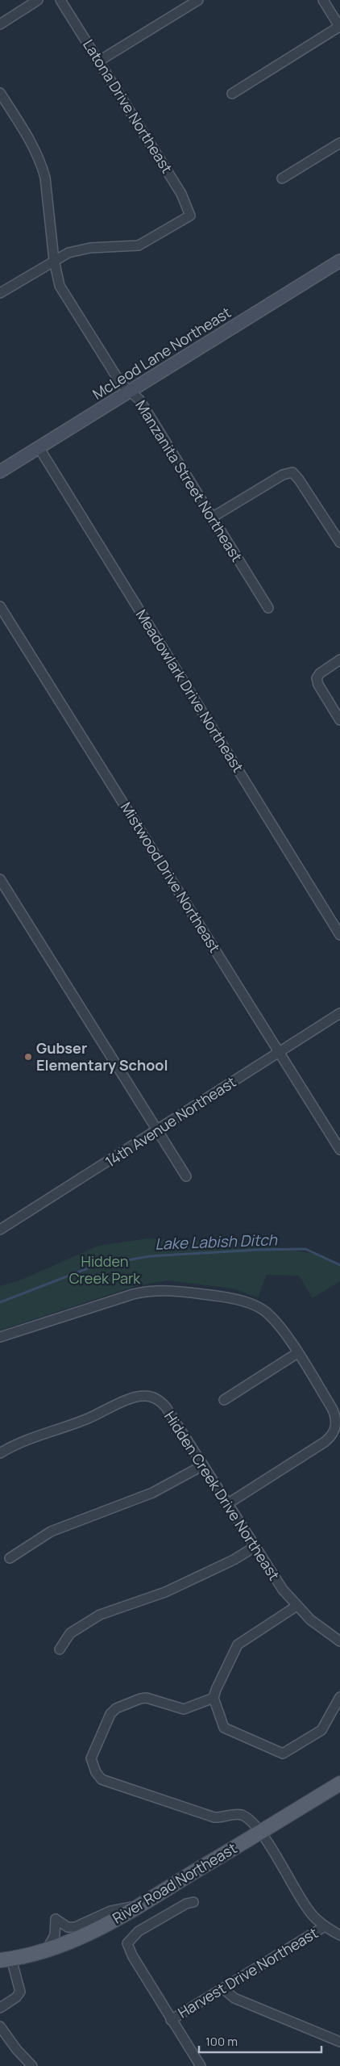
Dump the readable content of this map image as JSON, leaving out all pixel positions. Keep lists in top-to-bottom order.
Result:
{
  "streets": {
    "main road": ["River Road Northeast"],
    "street": [
      "Latona Drive Northeast",
      "McLeod Lane Northeast",
      "Manzanita Street Northeast",
      "Meadowlark Drive Northeast",
      "Mistwood Drive Northeast",
      "14th Avenue Northeast",
      "Hidden Creek Drive Northeast",
      "Harvest Drive Northeast"
    ]
  },
  "crossings": [
    ["Latona Drive Northeast", "Manzanita Street Northeast"],
    ["McLeod Lane Northeast", "Manzanita Street Northeast"],
    ["McLeod Lane Northeast", "Meadowlark Drive Northeast"],
    ["Mistwood Drive Northeast", "14th Avenue Northeast"]
  ],
  "water": ["Lake Labish Ditch"],
  "parks": ["Hidden Creek Park"],
  "places": ["Gubser Elementary School"],
  "scale_bar": "100 m"
}
